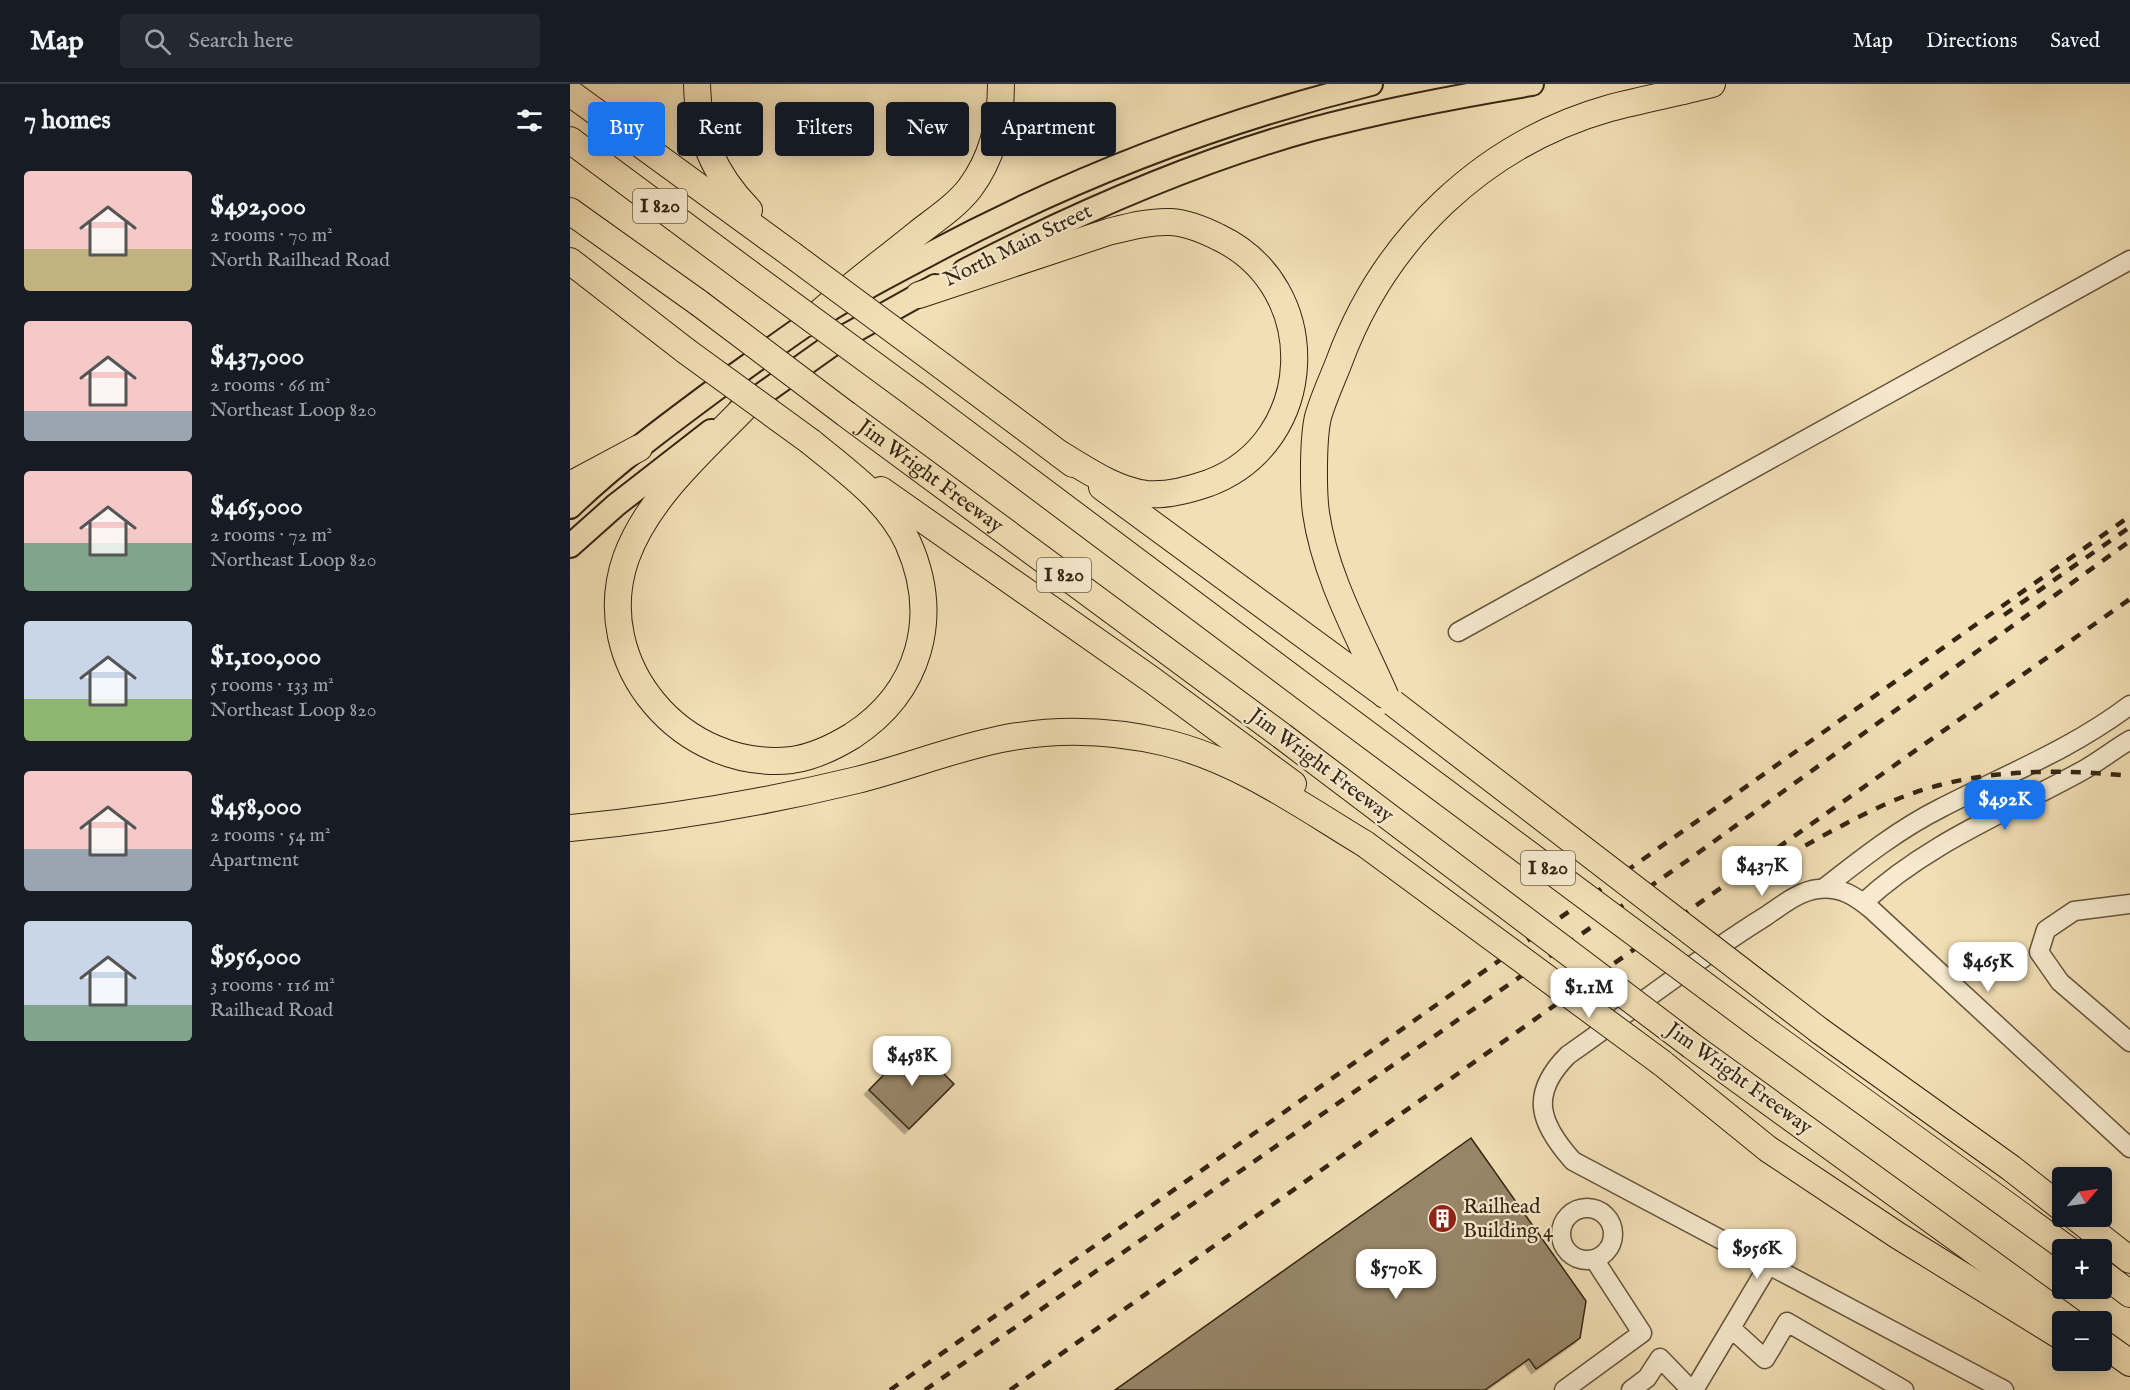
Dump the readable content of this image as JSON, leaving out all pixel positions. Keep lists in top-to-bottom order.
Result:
{
  "streets": {
    "highway": ["I 820", "Jim Wright Freeway"],
    "main road": ["North Main Street"]
  },
  "places": {
    "building": ["Railhead Building 4"]
  },
  "north": "top right",
  "page": {
    "header": "Map",
    "search": "Search here",
    "nav": ["Map", "Directions", "Saved"],
    "heading": "7 homes",
    "chip": [
      "Buy",
      "Rent",
      "Filters",
      "New",
      "Apartment"
    ],
    "list": [
      {
        "name": "$492,000",
        "note": "2 rooms · 70 m² · North Railhead Road"
      },
      {
        "name": "$437,000",
        "note": "2 rooms · 66 m² · Northeast Loop 820"
      },
      {
        "name": "$465,000",
        "note": "2 rooms · 72 m² · Northeast Loop 820"
      },
      {
        "name": "$1,100,000",
        "note": "5 rooms · 133 m² · Northeast Loop 820"
      },
      {
        "name": "$458,000",
        "note": "2 rooms · 54 m² · Apartment"
      },
      {
        "name": "$956,000",
        "note": "3 rooms · 116 m² · Railhead Road"
      }
    ],
    "price": [
      "$492K",
      "$437K",
      "$465K",
      "$1.1M",
      "$458K",
      "$956K",
      "$570K"
    ],
    "map_buttons": ["+", "−"]
  }
}
